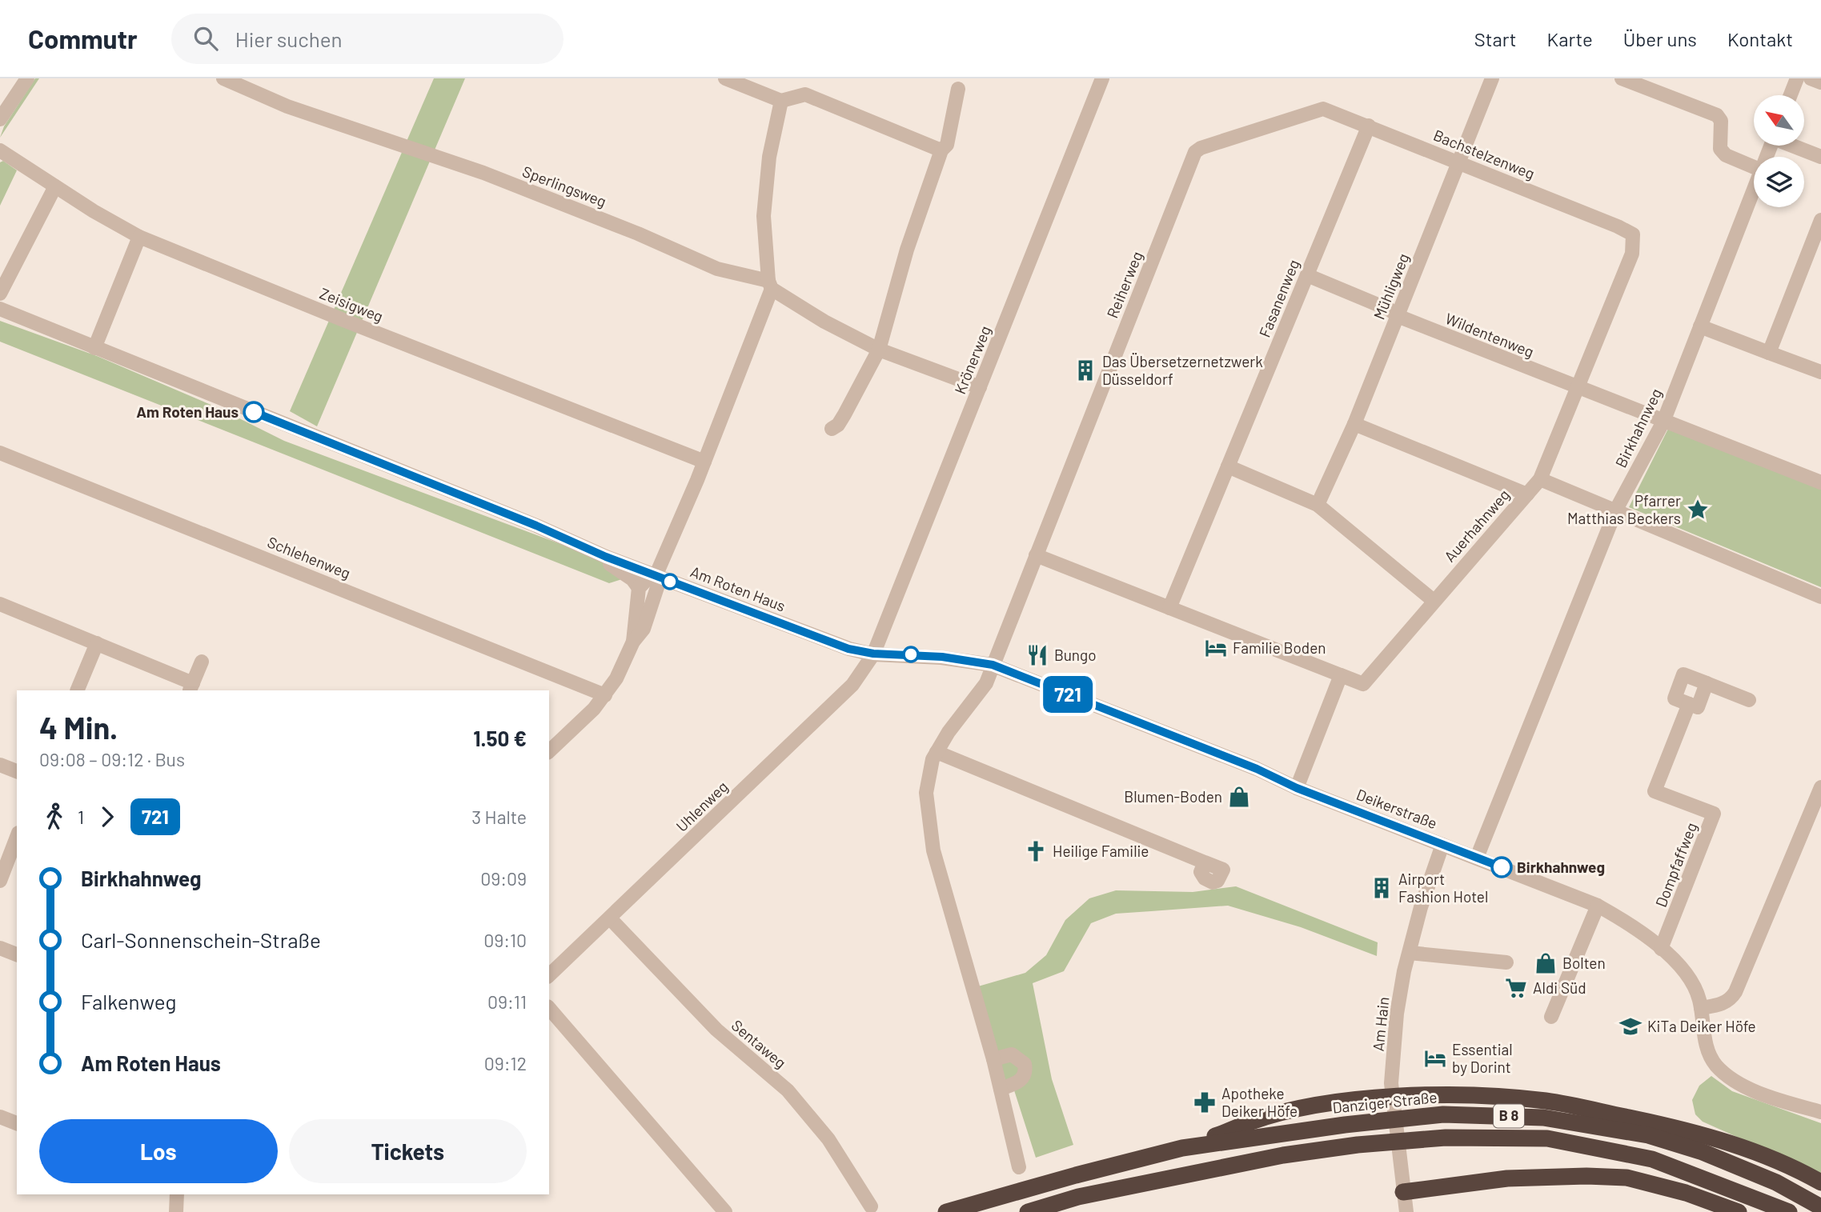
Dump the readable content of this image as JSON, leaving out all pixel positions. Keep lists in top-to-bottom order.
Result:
{
  "streets": {
    "highway": ["Danziger Straße", "B 8"],
    "street": [
      "Bachstelzenweg",
      "Sperlingsweg",
      "Reiherweg",
      "Mühligweg",
      "Fasanenweg",
      "Zeisigweg",
      "Wildentenweg",
      "Krönerweg",
      "Birkhahnweg",
      "Auerhahnweg",
      "Schlehenweg",
      "Am Roten Haus",
      "Uhlenweg",
      "Deikerstraße",
      "Dompfaffweg",
      "Am Hain",
      "Sentaweg"
    ]
  },
  "crossings": [
    ["Bachstelzenweg", "Reiherweg"],
    ["Bachstelzenweg", "Mühligweg"],
    ["Bachstelzenweg", "Fasanenweg"],
    ["Bachstelzenweg", "Auerhahnweg"],
    ["Sperlingsweg", "Krönerweg"],
    ["Reiherweg", "Deikerstraße"],
    ["Mühligweg", "Wildentenweg"],
    ["Fasanenweg", "Wildentenweg"],
    ["Wildentenweg", "Birkhahnweg"],
    ["Wildentenweg", "Auerhahnweg"],
    ["Krönerweg", "Am Roten Haus"],
    ["Krönerweg", "Uhlenweg"],
    ["Krönerweg", "Deikerstraße"],
    ["Birkhahnweg", "Deikerstraße"],
    ["Am Roten Haus", "Uhlenweg"],
    ["Am Roten Haus", "Deikerstraße"],
    ["Uhlenweg", "Deikerstraße"],
    ["Uhlenweg", "Sentaweg"],
    ["Deikerstraße", "Dompfaffweg"],
    ["Deikerstraße", "Am Hain"]
  ],
  "places": {
    "building": ["Das Übersetzernetzwerk Düsseldorf", "Airport Fashion Hotel"],
    "other": ["Am Roten Haus", "Birkhahnweg"],
    "place": ["Pfarrer Matthias Beckers"],
    "hotel": ["Familie Boden", "Essential by Dorint"],
    "restaurant": ["Bungo"],
    "shop": ["Blumen-Boden", "Bolten"],
    "church": ["Heilige Familie"],
    "supermarket": ["Aldi Süd"],
    "school or university": ["KiTa Deiker Höfe"],
    "pharmacy": ["Apotheke Deiker Höfe"]
  },
  "lines": ["bus line 721"],
  "north": "top left",
  "page": {
    "header": "Commutr",
    "search": "Hier suchen",
    "nav": [
      "Start",
      "Karte",
      "Über uns",
      "Kontakt"
    ],
    "on_map": "721",
    "heading": ["4 Min.", "09:08 – 09:12 · Bus", "1.50 €"],
    "legs": ["1", "721", "3 Halte"],
    "list": [
      {
        "name": "Birkhahnweg",
        "value": "09:09"
      },
      {
        "name": "Carl-Sonnenschein-Straße",
        "value": "09:10"
      },
      {
        "name": "Falkenweg",
        "value": "09:11"
      },
      {
        "name": "Am Roten Haus",
        "value": "09:12"
      }
    ],
    "buttons": ["Los", "Tickets"]
  }
}
